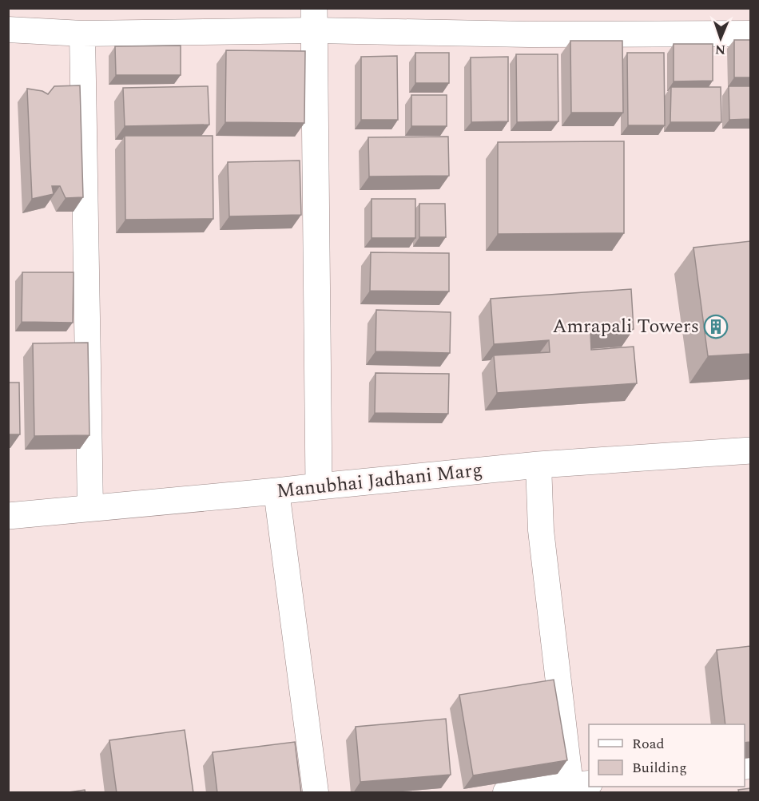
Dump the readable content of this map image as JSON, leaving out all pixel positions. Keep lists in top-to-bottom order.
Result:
{
  "streets": {
    "street": ["Manubhai Jadhani Marg"]
  },
  "places": {
    "building": ["Amrapali Towers"]
  },
  "legend": ["Road", "Building"],
  "north": "bottom"
}
